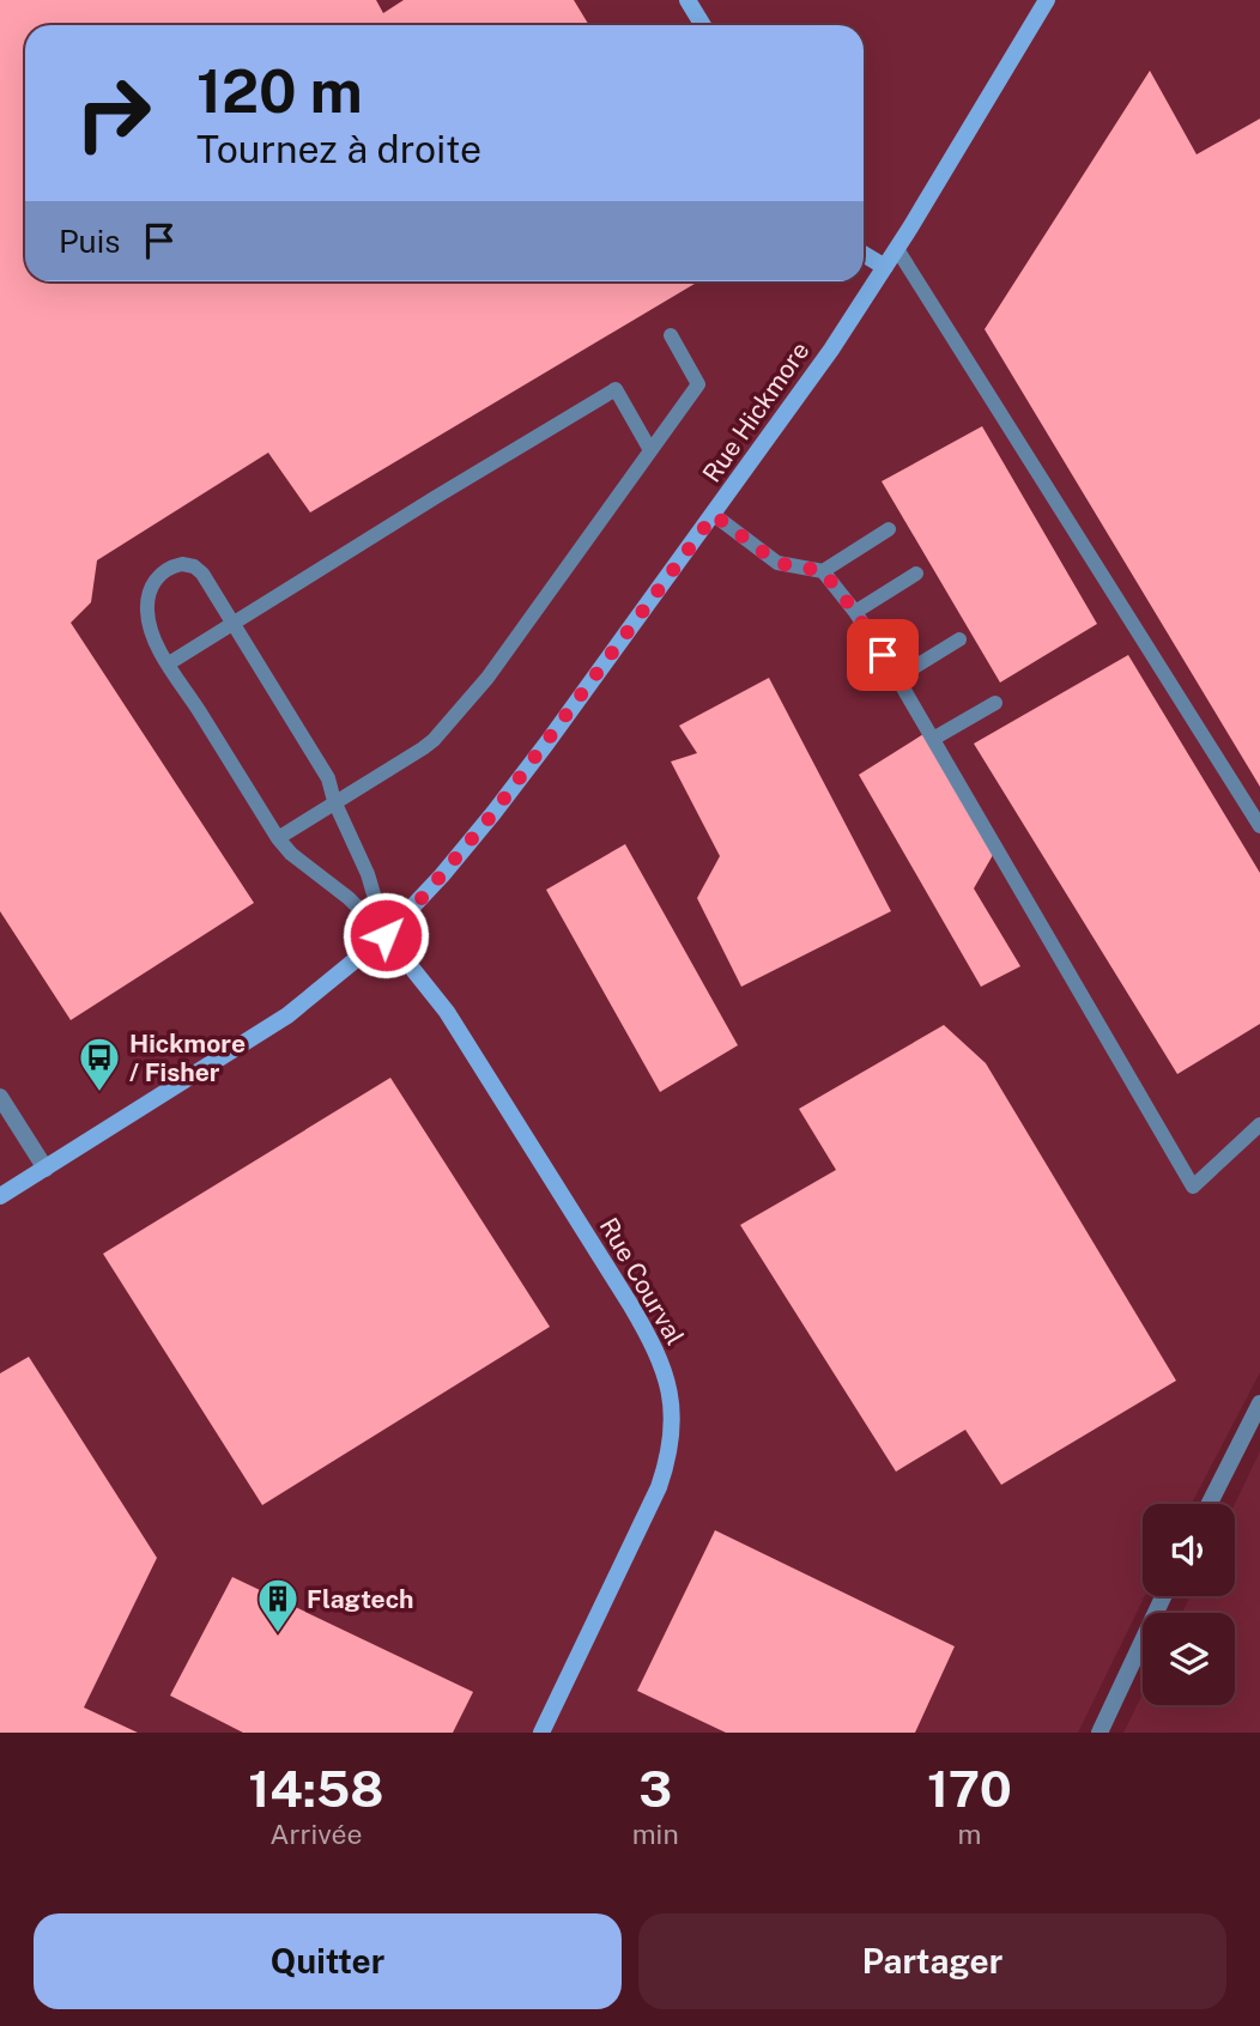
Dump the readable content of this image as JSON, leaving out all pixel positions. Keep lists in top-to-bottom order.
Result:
{
  "streets": {
    "street": ["Rue Hickmore", "Rue Courval"]
  },
  "crossings": [
    ["Rue Hickmore", "Rue Courval"]
  ],
  "places": {
    "bus stop": ["Hickmore / Fisher"],
    "building": ["Flagtech"]
  },
  "page": {
    "turn": ["120 m", "Tournez à droite"],
    "then": "Puis",
    "eta": [
      "14:58",
      "Arrivée",
      "3",
      "min",
      "170",
      "m"
    ],
    "buttons": ["Quitter", "Partager"]
  }
}
